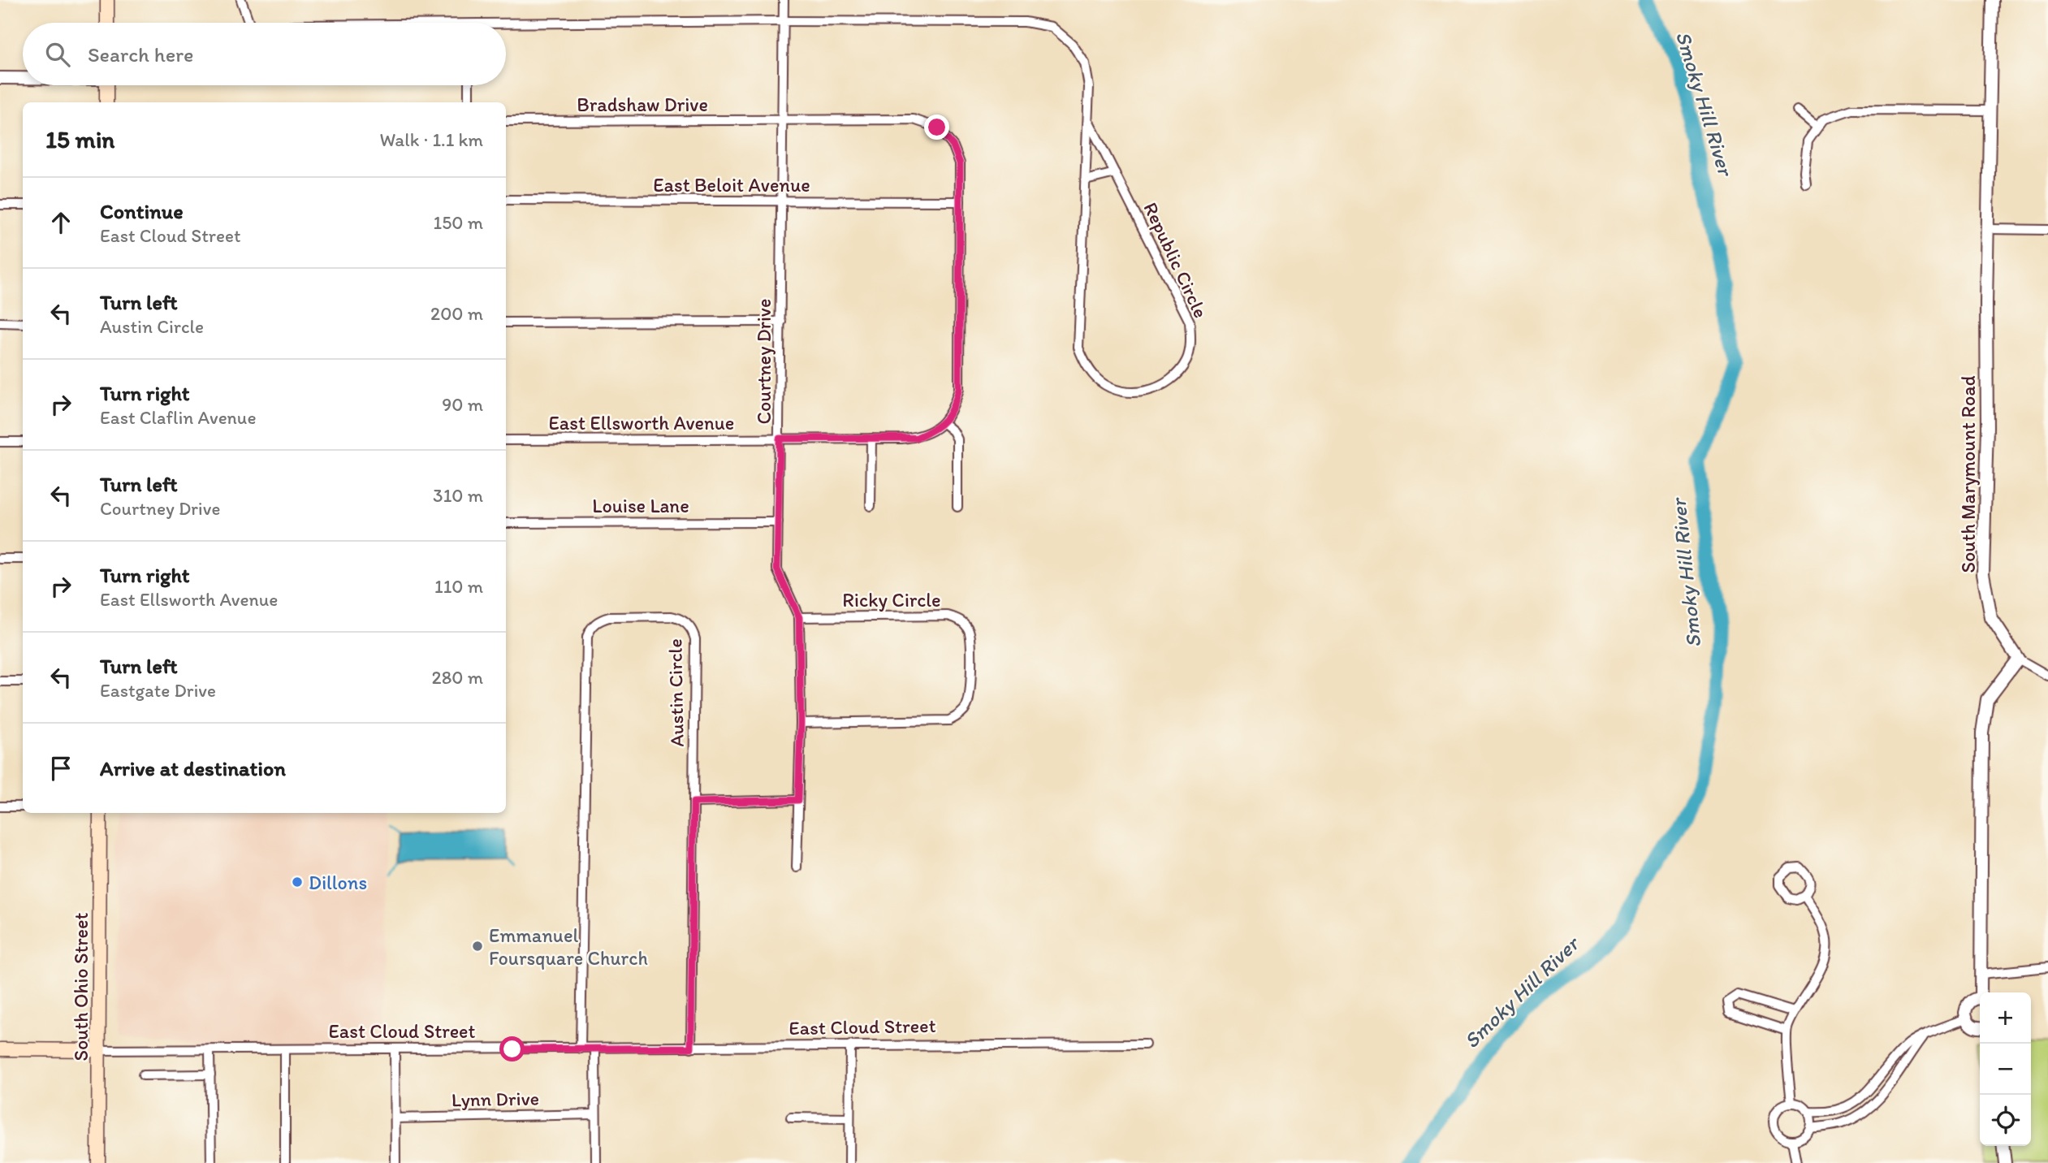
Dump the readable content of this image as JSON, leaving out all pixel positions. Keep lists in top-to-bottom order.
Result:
{
  "streets": {
    "main road": ["South Ohio Street", "East Cloud Street"],
    "street": [
      "Bradshaw Drive",
      "East Beloit Avenue",
      "Republic Circle",
      "Courtney Drive",
      "East Ellsworth Avenue",
      "South Marymount Road",
      "Louise Lane",
      "Ricky Circle",
      "Austin Circle",
      "Lynn Drive"
    ]
  },
  "crossings": [
    ["Bradshaw Drive", "East Beloit Avenue"],
    ["Bradshaw Drive", "Courtney Drive"],
    ["Bradshaw Drive", "East Ellsworth Avenue"],
    ["East Beloit Avenue", "Courtney Drive"],
    ["Republic Circle", "Courtney Drive"],
    ["Courtney Drive", "East Ellsworth Avenue"],
    ["Courtney Drive", "Louise Lane"],
    ["Courtney Drive", "Ricky Circle"],
    ["Austin Circle", "East Cloud Street"],
    ["South Ohio Street", "East Cloud Street"]
  ],
  "water": ["Smoky Hill River"],
  "places": ["Dillons", "Emmanuel Foursquare Church"],
  "page": {
    "search": "Search here",
    "heading": ["15 min", "Walk · 1.1 km"],
    "list": [
      ["Continue", "East Cloud Street", "150 m"],
      ["Turn left", "Austin Circle", "200 m"],
      ["Turn right", "East Claflin Avenue", "90 m"],
      ["Turn left", "Courtney Drive", "310 m"],
      ["Turn right", "East Ellsworth Avenue", "110 m"],
      ["Turn left", "Eastgate Drive", "280 m"],
      "Arrive at destination"
    ],
    "map_buttons": ["+", "−"]
  }
}
